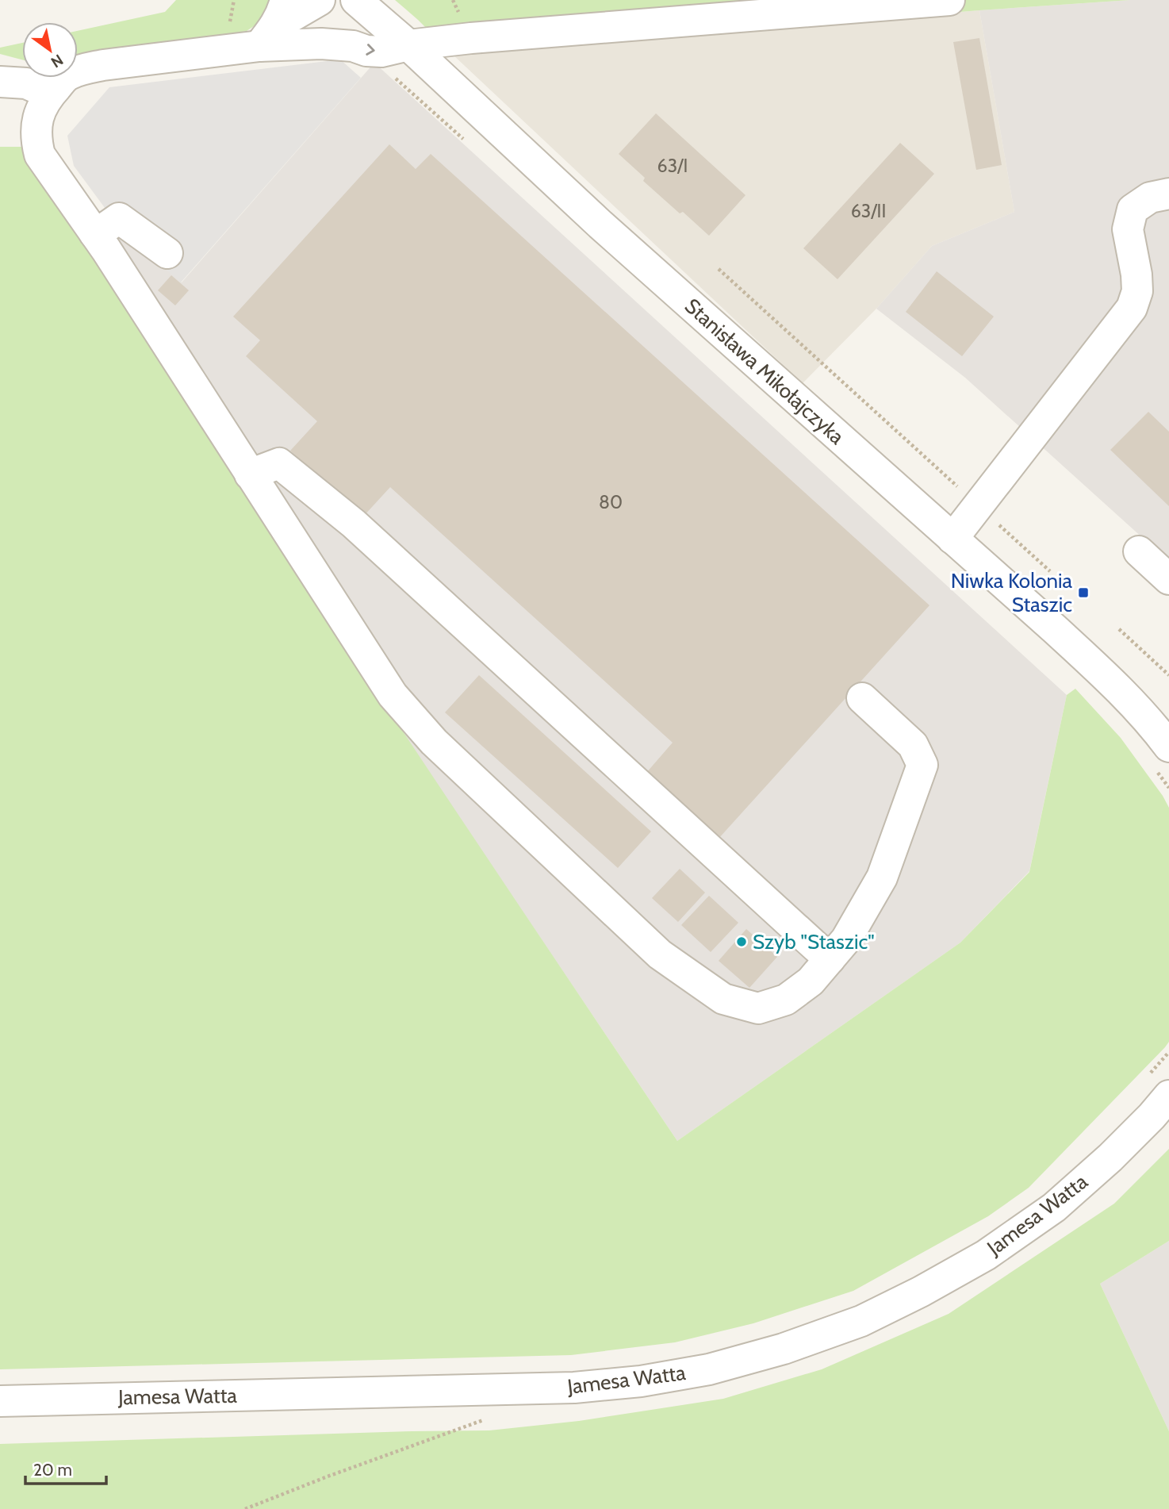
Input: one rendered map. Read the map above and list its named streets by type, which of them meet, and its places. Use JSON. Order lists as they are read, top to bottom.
{
  "streets": {
    "street": ["Stanisława Mikołajczyka", "Jamesa Watta"]
  },
  "places": {
    "transit": ["Niwka Kolonia Staszic"],
    "other": ["Szyb \"Staszic\""]
  },
  "house_numbers": ["63/I", "63/II", "80"],
  "scale_bar": "20 m",
  "north": "bottom right"
}
